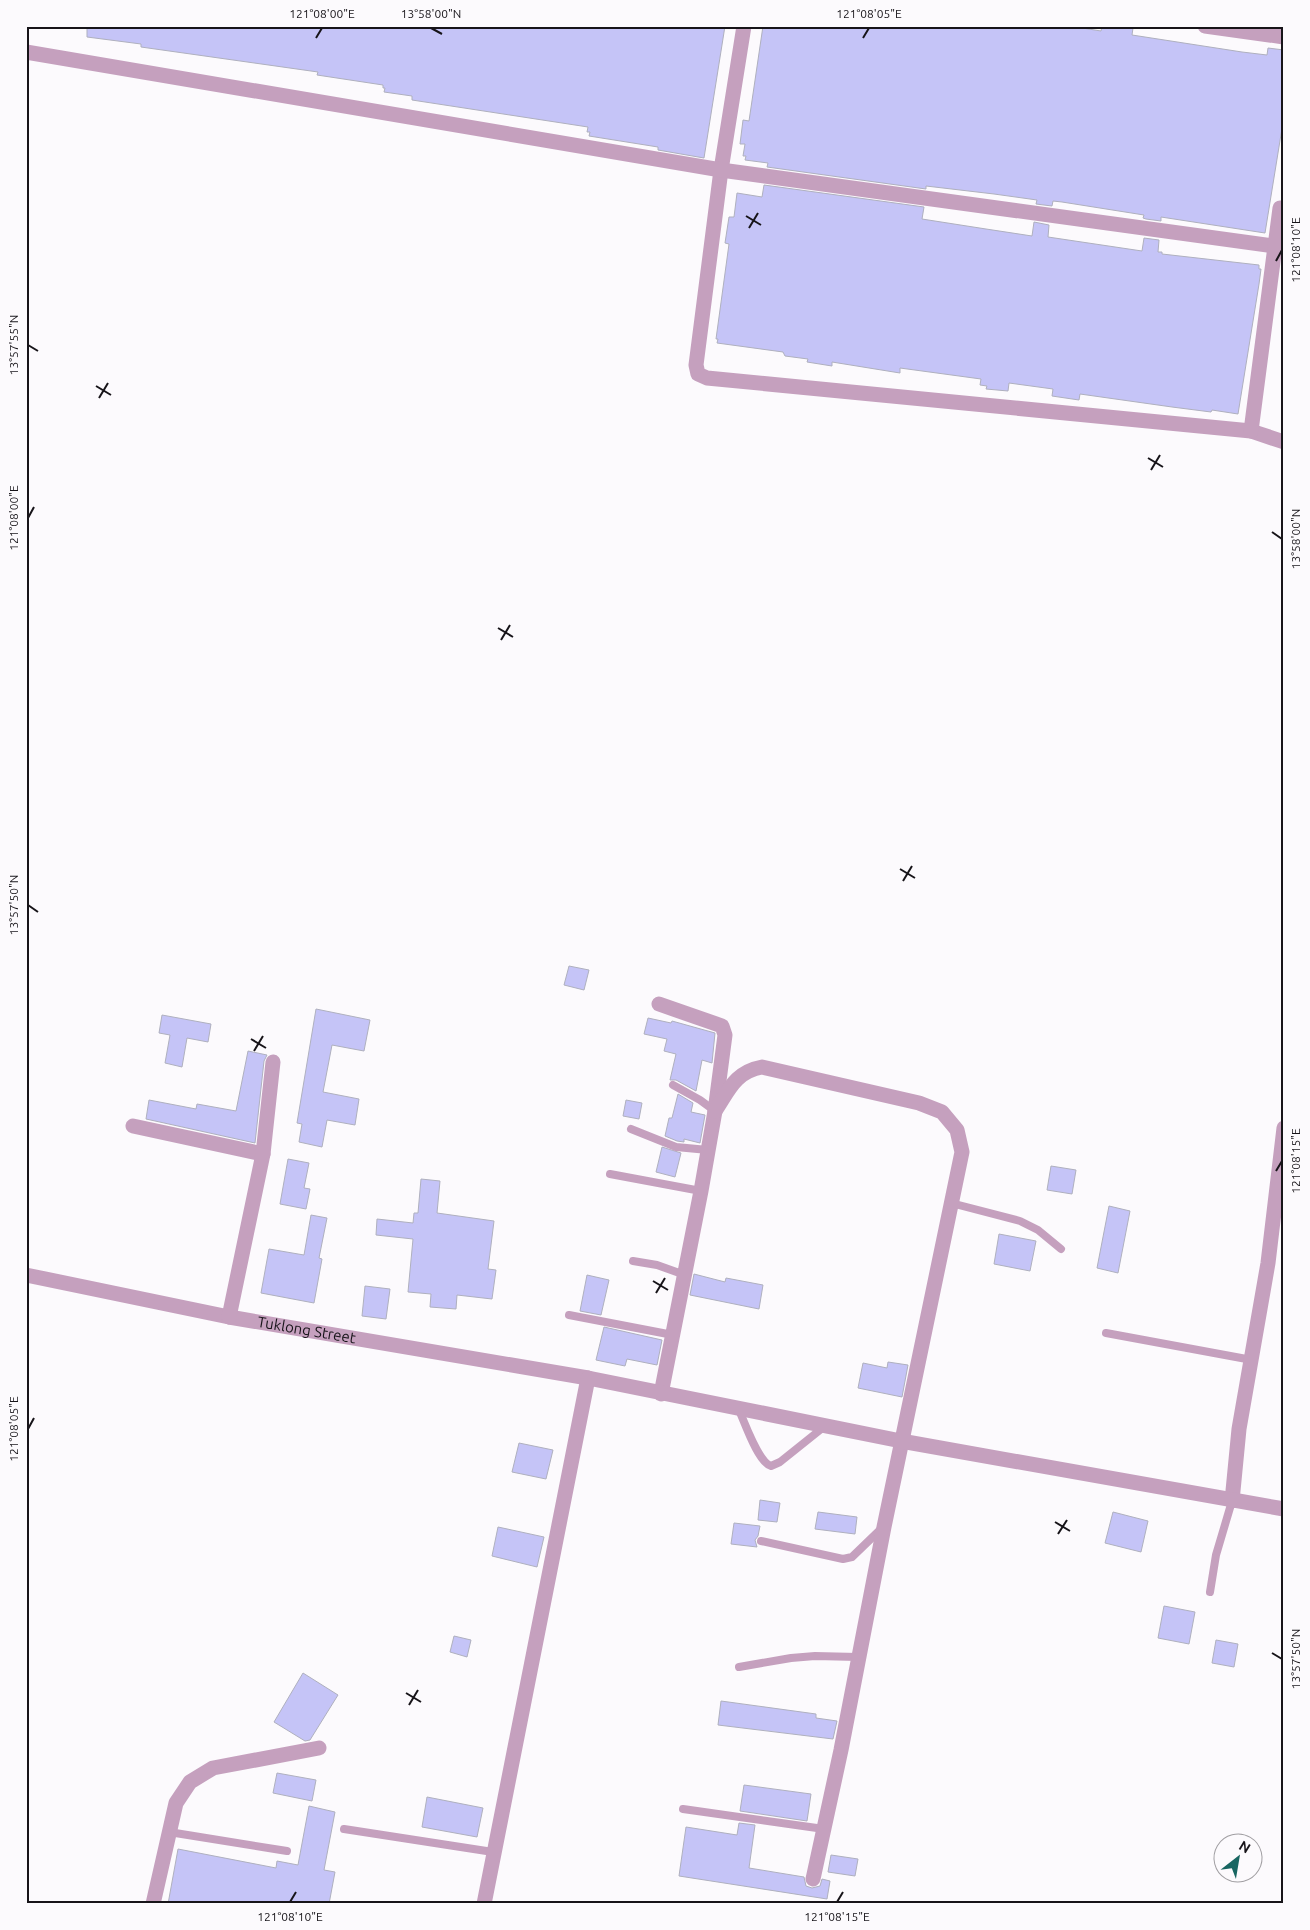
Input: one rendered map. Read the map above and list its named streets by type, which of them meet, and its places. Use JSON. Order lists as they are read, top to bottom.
{
  "streets": {
    "street": ["Tuklong Street"]
  },
  "north": "top right",
  "coordinates": [
    "121°08'00\"E",
    "13°58'00\"N",
    "121°08'05\"E",
    "121°08'10\"E",
    "13°57'55\"N",
    "13°57'50\"N",
    "121°08'15\"E"
  ]
}
